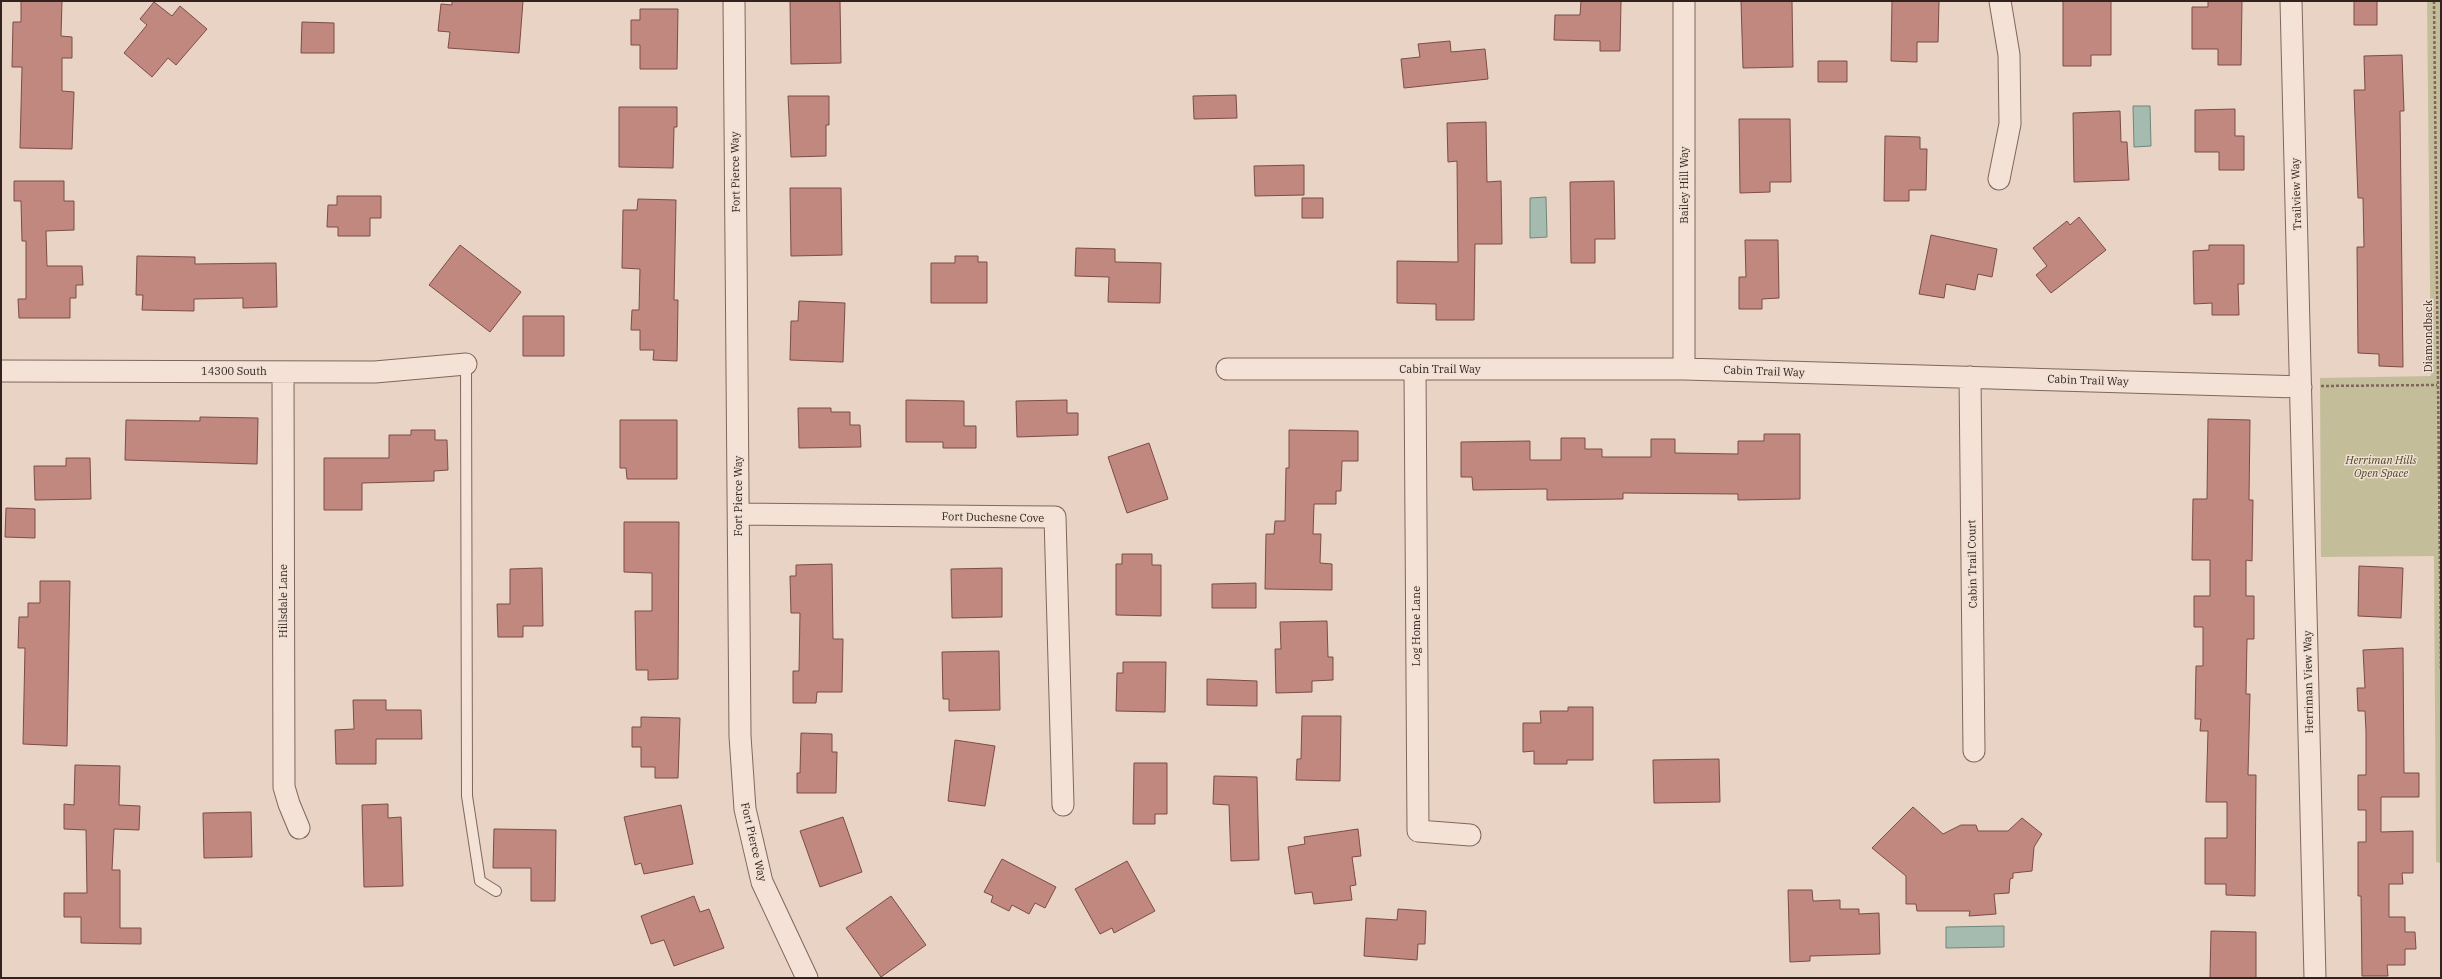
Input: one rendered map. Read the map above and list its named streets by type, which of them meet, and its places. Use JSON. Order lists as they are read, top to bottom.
{
  "streets": {
    "street": [
      "Fort Pierce Way",
      "Bailey Hill Way",
      "Trailview Way",
      "Cabin Trail Way",
      "14300 South",
      "Fort Duchesne Cove",
      "Cabin Trail Court",
      "Hillsdale Lane",
      "Log Home Lane",
      "Herriman View Way"
    ],
    "path": ["Diamondback"]
  },
  "crossings": [
    ["Fort Pierce Way", "Fort Duchesne Cove"],
    ["Bailey Hill Way", "Cabin Trail Way"],
    ["Trailview Way", "Cabin Trail Way"],
    ["Trailview Way", "Herriman View Way"],
    ["Cabin Trail Way", "Cabin Trail Court"],
    ["Cabin Trail Way", "Log Home Lane"],
    ["Cabin Trail Way", "Herriman View Way"],
    ["14300 South", "Hillsdale Lane"]
  ],
  "parks": ["Herriman Hills Open Space"]
}
